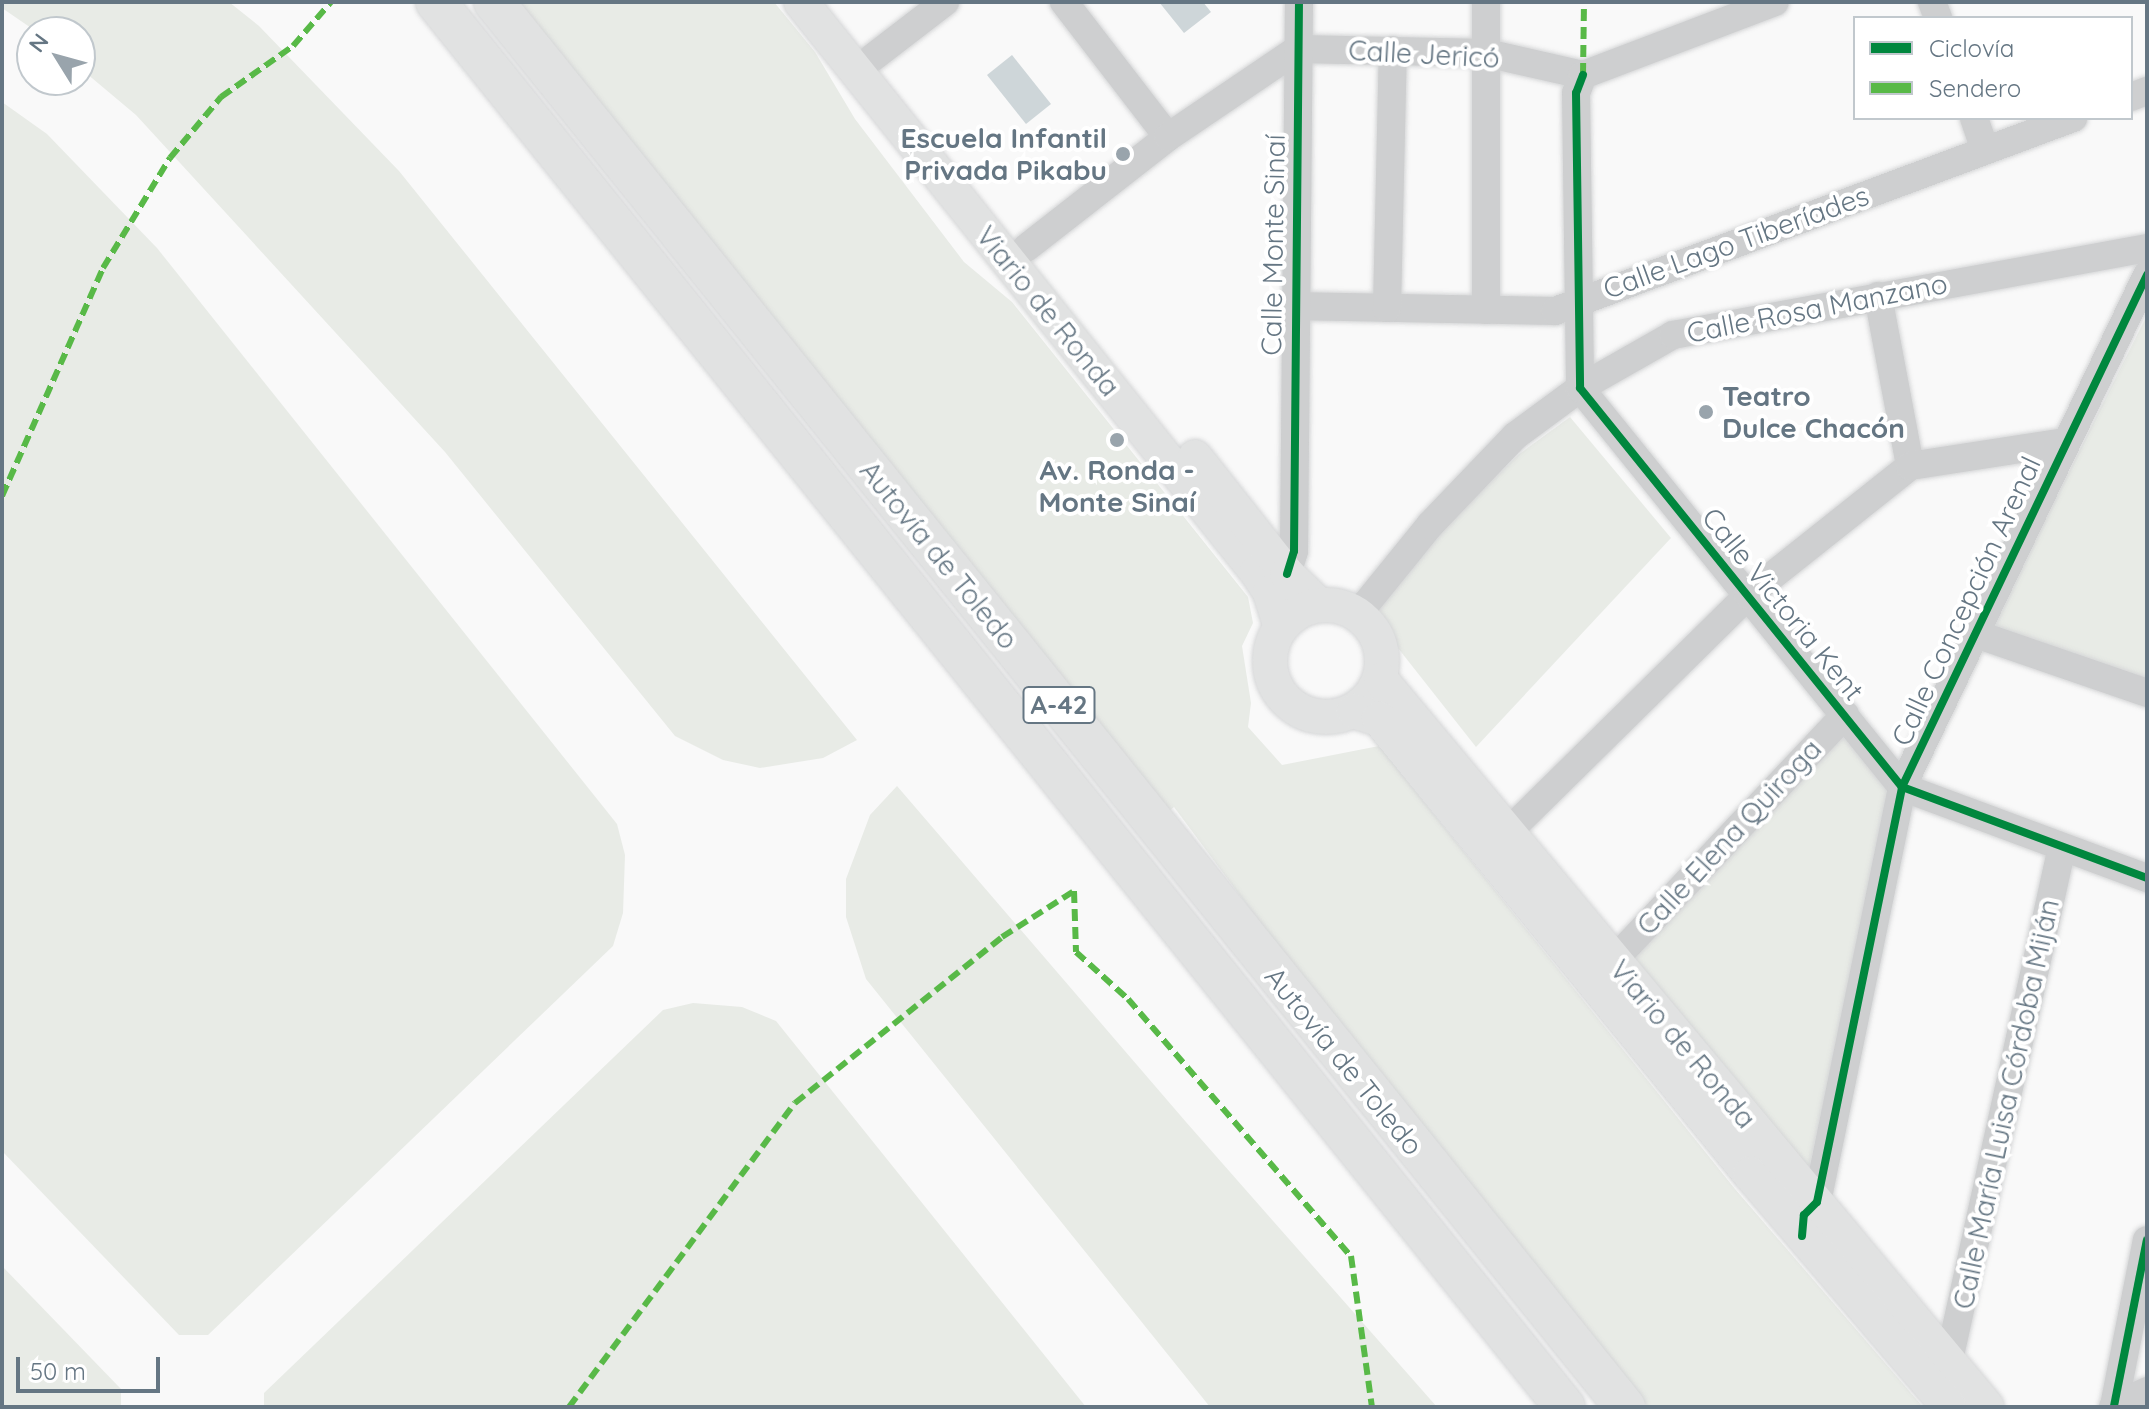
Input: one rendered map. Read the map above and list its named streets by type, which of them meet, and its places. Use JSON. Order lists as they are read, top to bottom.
{
  "streets": {
    "highway": ["Autovía de Toledo", "A-42"],
    "main road": ["Viario de Ronda"],
    "street": [
      "Calle Jericó",
      "Calle Lago Tiberíades",
      "Calle Monte Sinaí",
      "Calle Rosa Manzano",
      "Calle Concepción Arenal",
      "Calle Victoria Kent",
      "Calle Elena Quiroga",
      "Calle María Luisa Córdoba Miján"
    ]
  },
  "crossings": [
    ["Calle Jericó", "Calle Monte Sinaí"],
    ["Calle Lago Tiberíades", "Calle Monte Sinaí"],
    ["Calle Monte Sinaí", "Viario de Ronda"],
    ["Calle Rosa Manzano", "Viario de Ronda"],
    ["Calle Rosa Manzano", "Calle Victoria Kent"],
    ["Viario de Ronda", "Calle Concepción Arenal"],
    ["Viario de Ronda", "Calle Elena Quiroga"],
    ["Viario de Ronda", "Calle María Luisa Córdoba Miján"],
    ["Calle Concepción Arenal", "Calle Victoria Kent"],
    ["Calle Victoria Kent", "Calle Elena Quiroga"]
  ],
  "places": ["Escuela Infantil Privada Pikabu", "Teatro Dulce Chacón", "Av. Ronda - Monte Sinaí"],
  "legend": ["Ciclovía", "Sendero"],
  "scale_bar": "50 m",
  "north": "top left"
}
